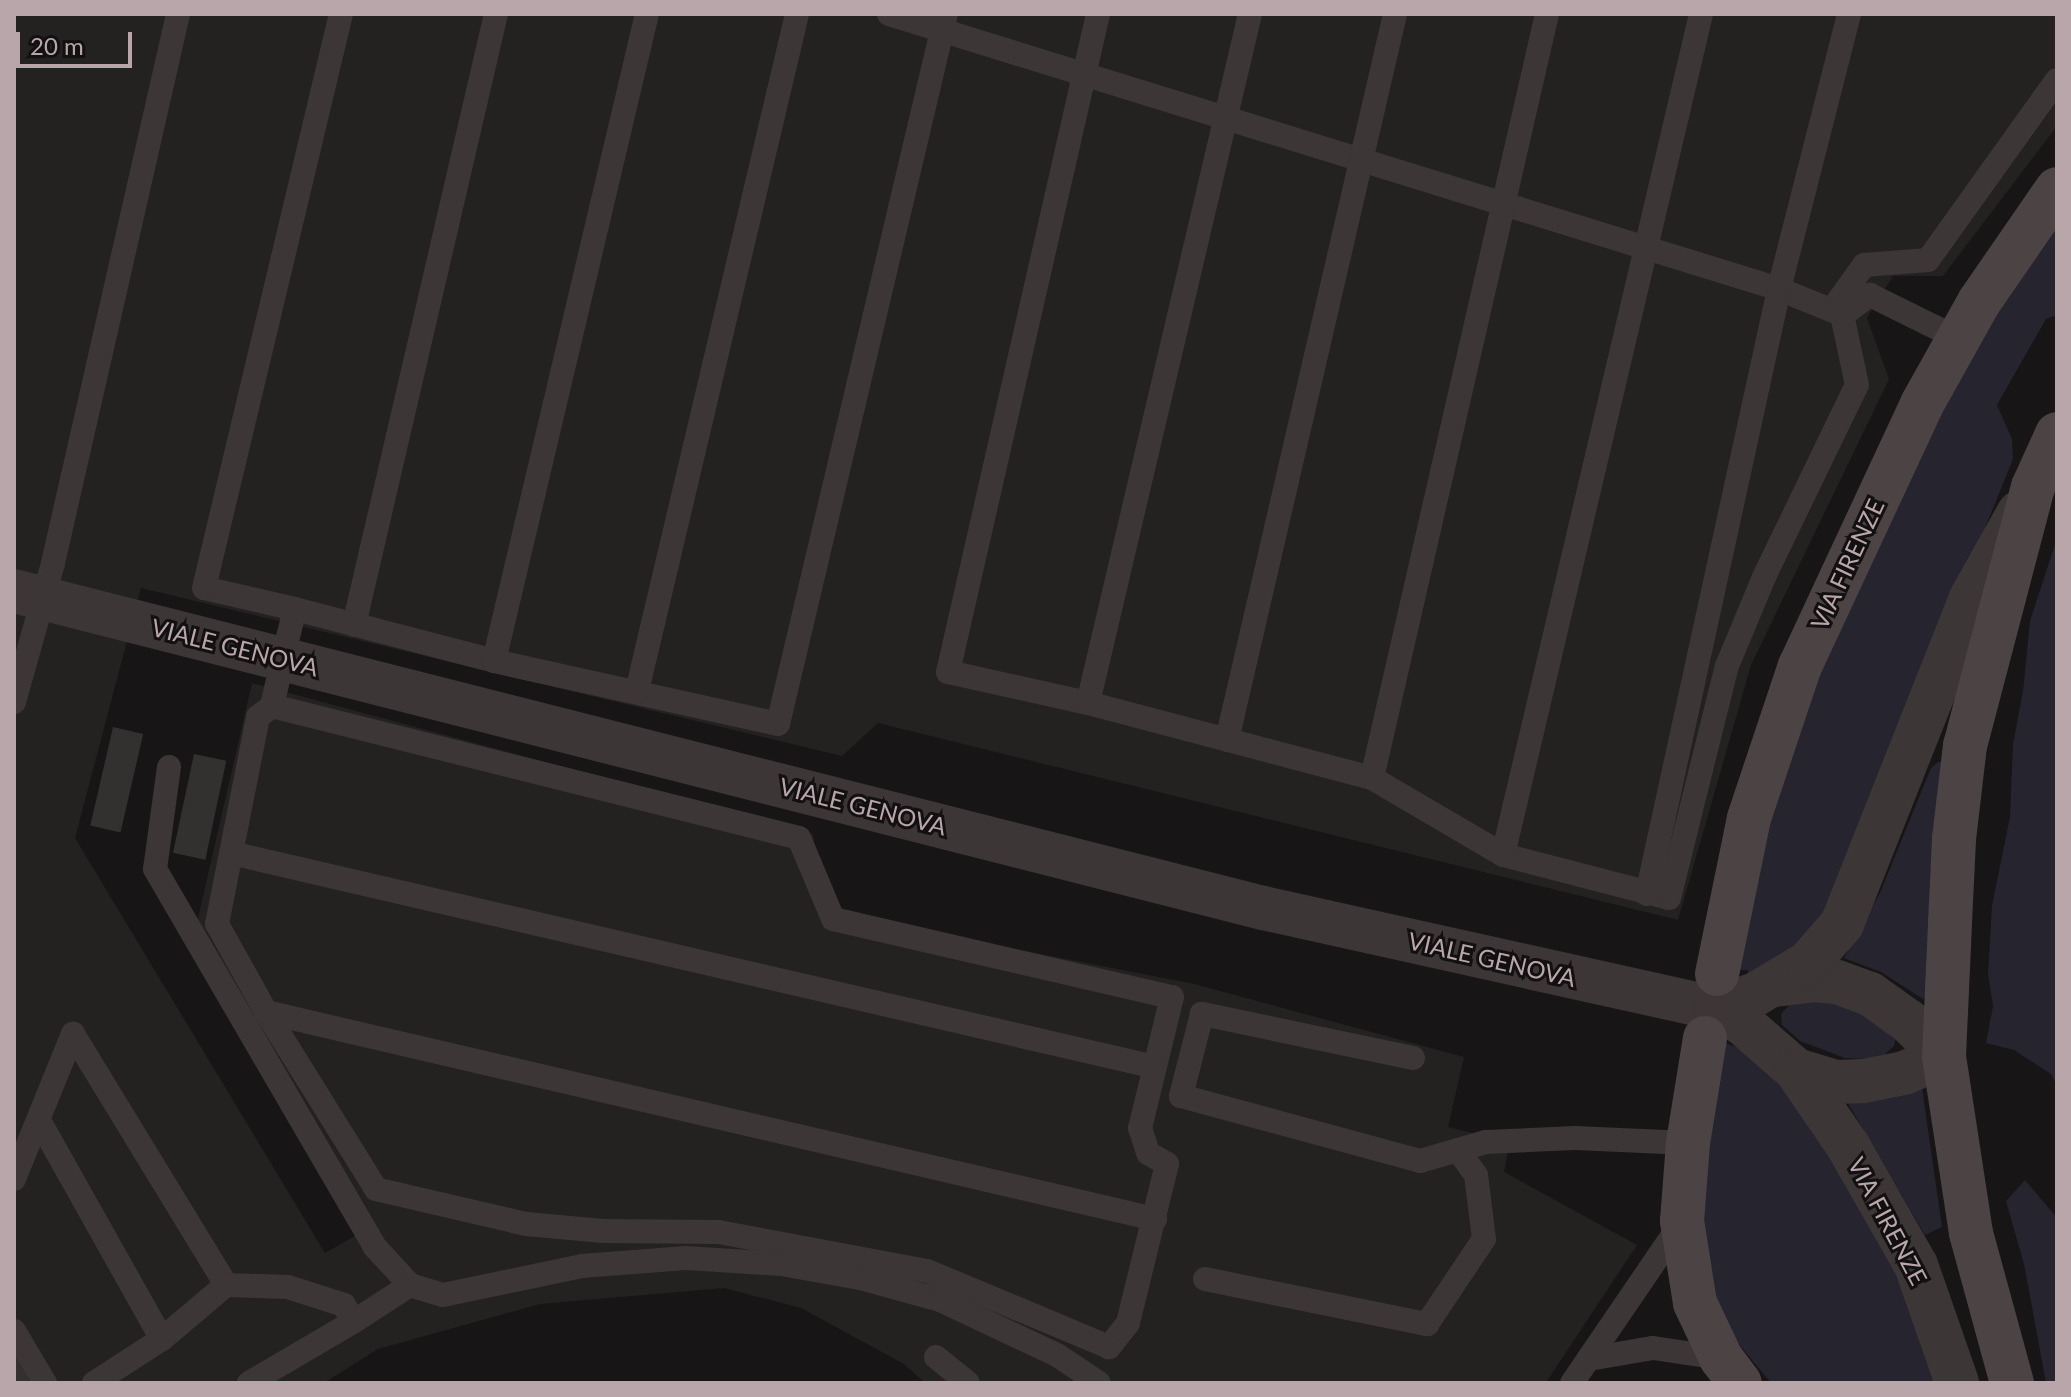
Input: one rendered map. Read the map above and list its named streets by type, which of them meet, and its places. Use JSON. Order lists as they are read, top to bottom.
{
  "streets": {
    "main road": ["VIA FIRENZE"],
    "street": ["VIALE GENOVA"]
  },
  "crossings": [
    ["VIA FIRENZE", "VIALE GENOVA"]
  ],
  "scale_bar": "20 m"
}
